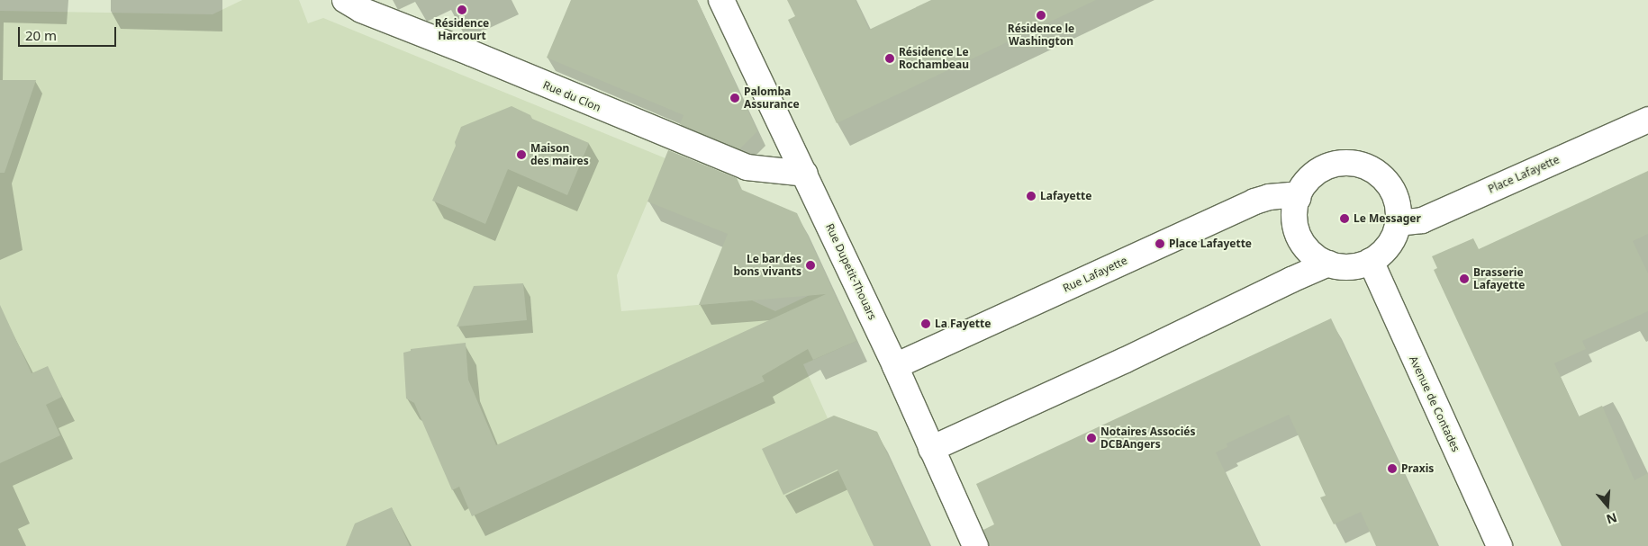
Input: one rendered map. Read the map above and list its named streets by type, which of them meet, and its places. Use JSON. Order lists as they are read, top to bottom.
{
  "streets": {
    "street": [
      "Rue du Clon",
      "Place Lafayette",
      "Rue Dupetit-Thouars",
      "Rue Lafayette",
      "Avenue de Contades"
    ]
  },
  "crossings": [
    ["Rue du Clon", "Rue Dupetit-Thouars"],
    ["Place Lafayette", "Rue Lafayette"],
    ["Place Lafayette", "Avenue de Contades"],
    ["Rue Dupetit-Thouars", "Rue Lafayette"],
    ["Rue Lafayette", "Avenue de Contades"]
  ],
  "places": [
    "Résidence Harcourt",
    "Résidence le Washington",
    "Résidence Le Rochambeau",
    "Palomba Assurance",
    "Maison des maires",
    "Lafayette",
    "Le Messager",
    "Place Lafayette",
    "Le bar des bons vivants",
    "Brasserie Lafayette",
    "La Fayette",
    "Notaires Associés DCBAngers",
    "Praxis"
  ],
  "scale_bar": "20 m",
  "north": "bottom"
}
